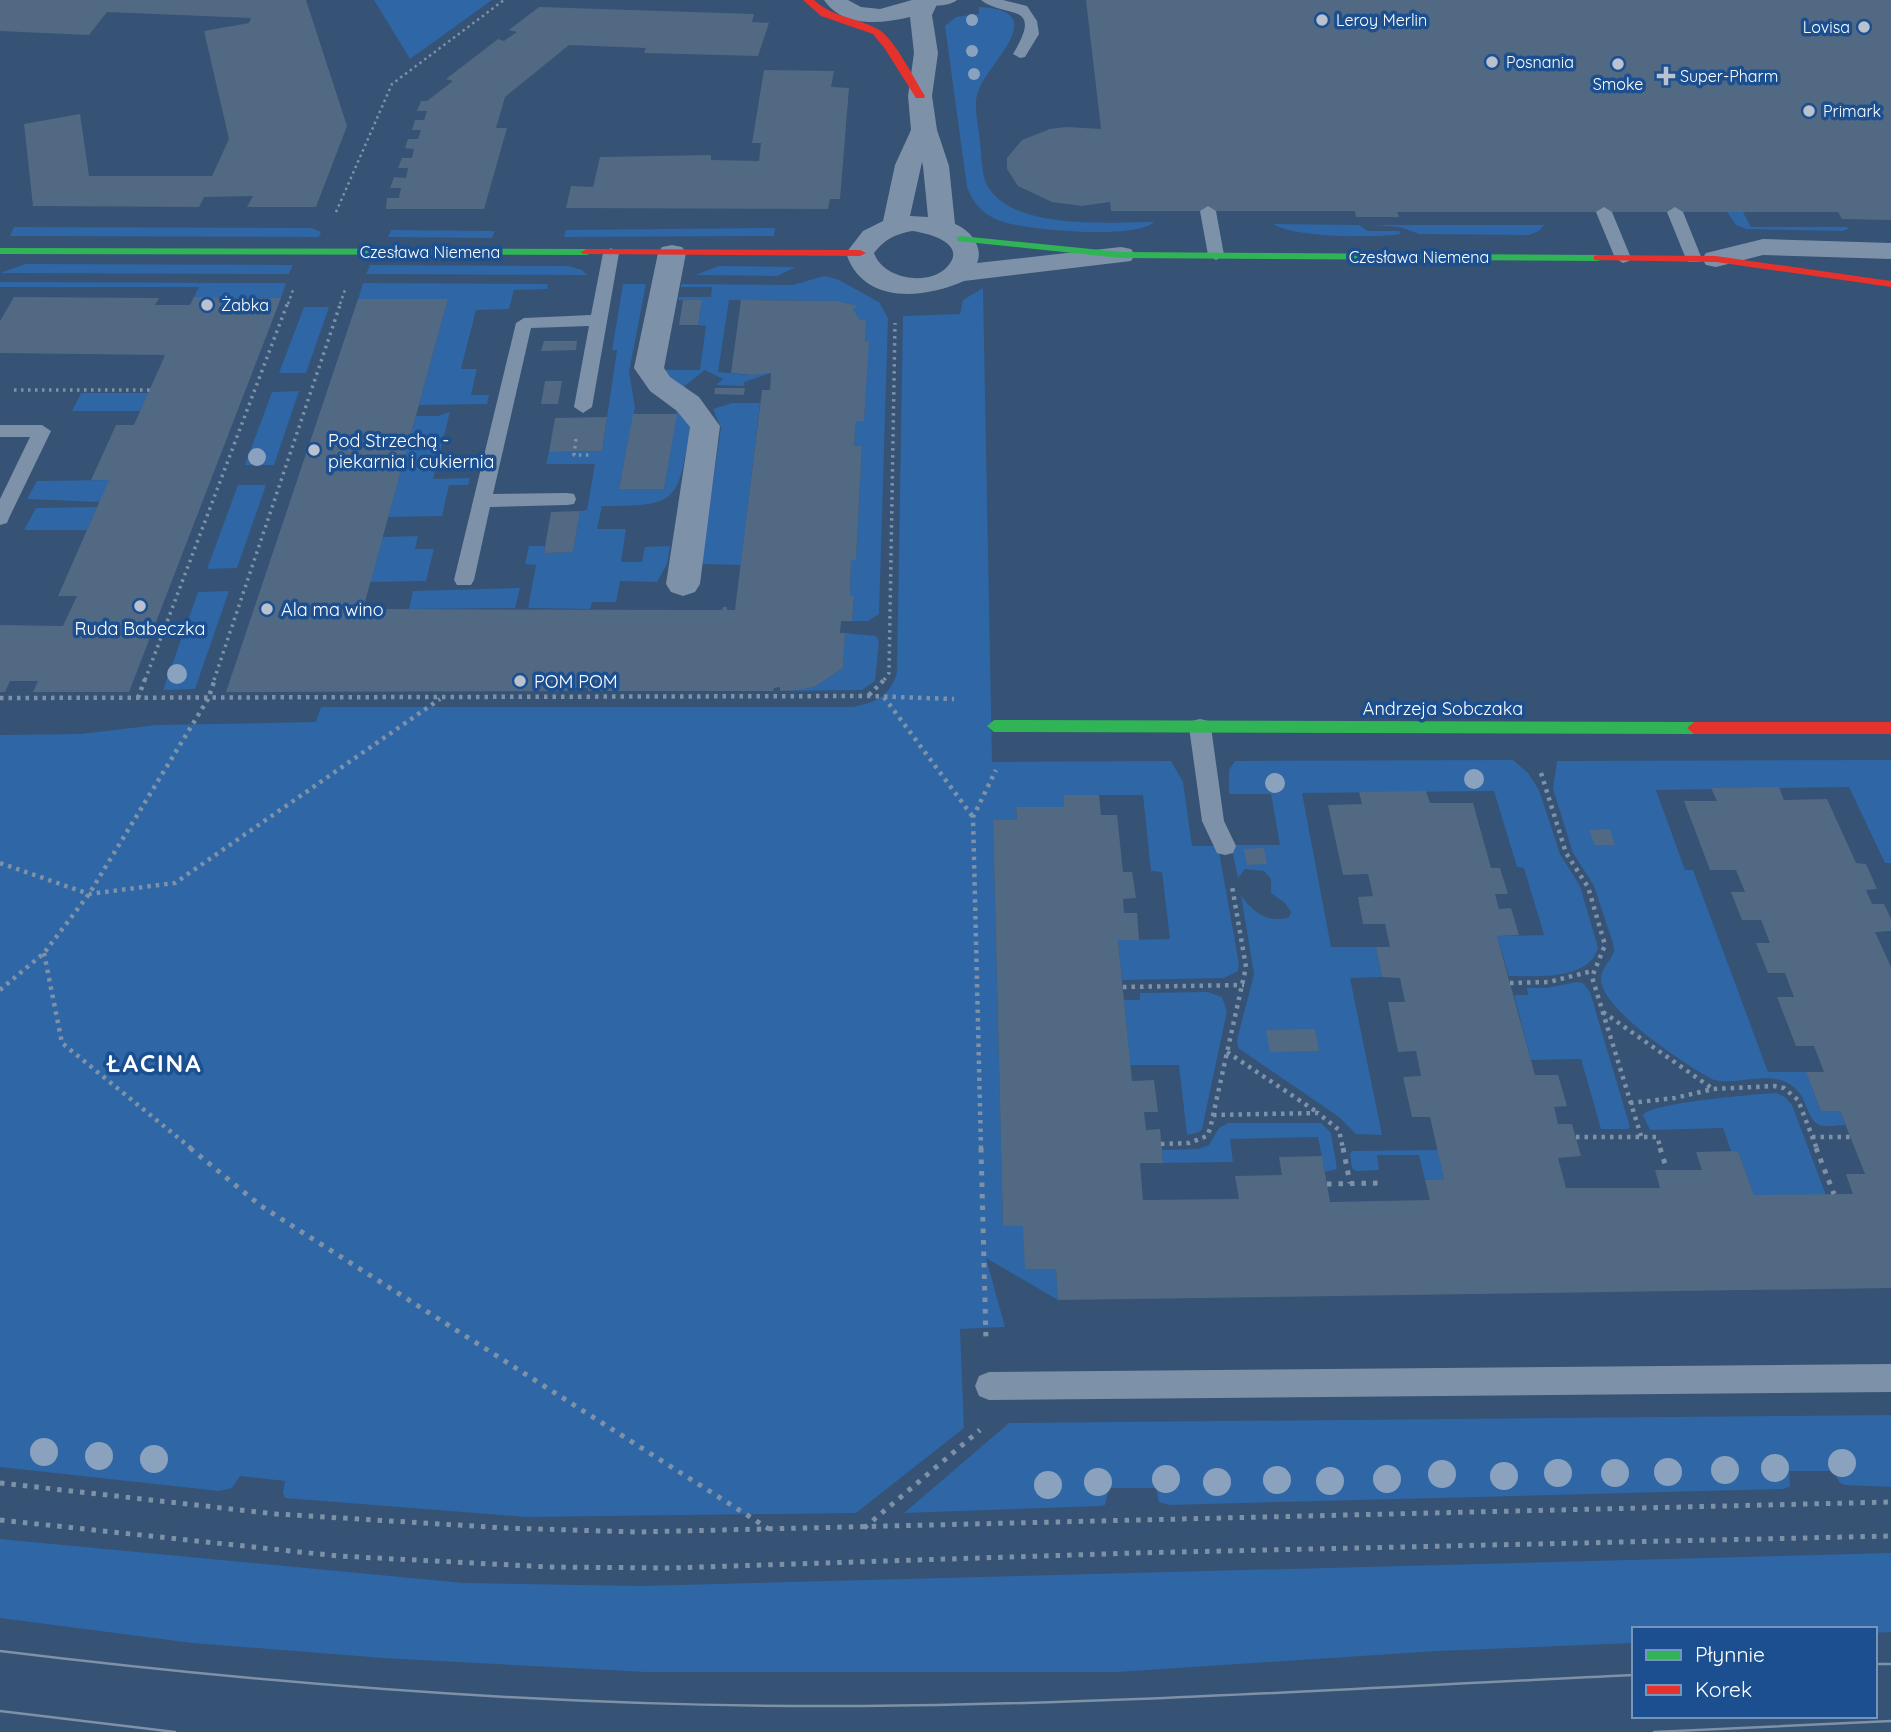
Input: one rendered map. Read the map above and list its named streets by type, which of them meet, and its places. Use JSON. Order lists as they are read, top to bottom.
{
  "streets": {
    "street": ["Czesława Niemena", "Andrzeja Sobczaka"]
  },
  "districts": ["ŁACINA"],
  "places": {
    "other": [
      "Leroy Merlin",
      "Lovisa",
      "Posnania",
      "Smoke",
      "Primark",
      "Żabka",
      "Pod Strzechą - piekarnia i cukiernia",
      "Ruda Babeczka",
      "Ala ma wino",
      "POM POM"
    ],
    "health": ["Super-Pharm"]
  },
  "legend": ["Płynnie", "Korek"]
}
